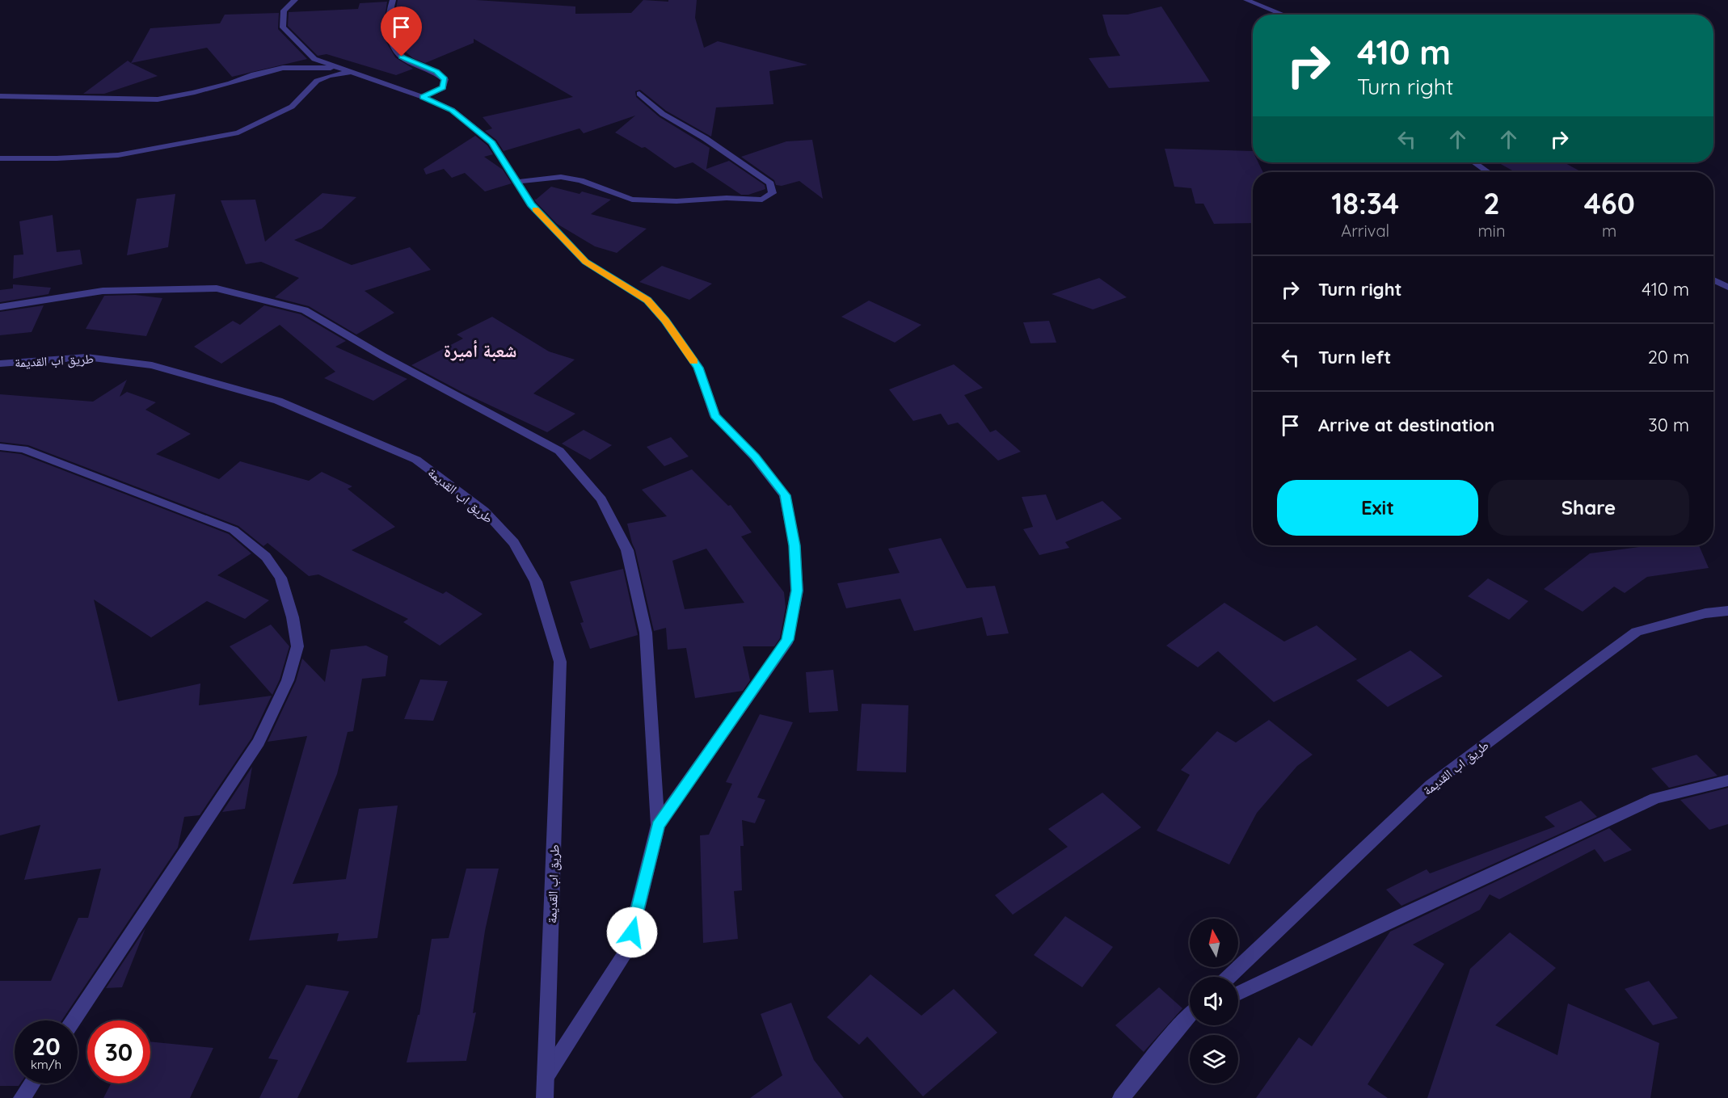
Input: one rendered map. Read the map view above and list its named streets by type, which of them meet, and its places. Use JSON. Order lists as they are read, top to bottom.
{
  "streets": {
    "street": ["طريق اب القديمة"]
  },
  "districts": ["شعبة أميرة"],
  "north": "top",
  "page": {
    "turn": ["410 m", "Turn right"],
    "eta": [
      "18:34",
      "Arrival",
      "2",
      "min",
      "460",
      "m"
    ],
    "list": [
      {
        "name": "Turn right",
        "value": "410 m"
      },
      {
        "name": "Turn left",
        "value": "20 m"
      },
      {
        "name": "Arrive at destination",
        "value": "30 m"
      }
    ],
    "buttons": ["Exit", "Share"],
    "speed": "20 km/h",
    "limit": "30"
  }
}
